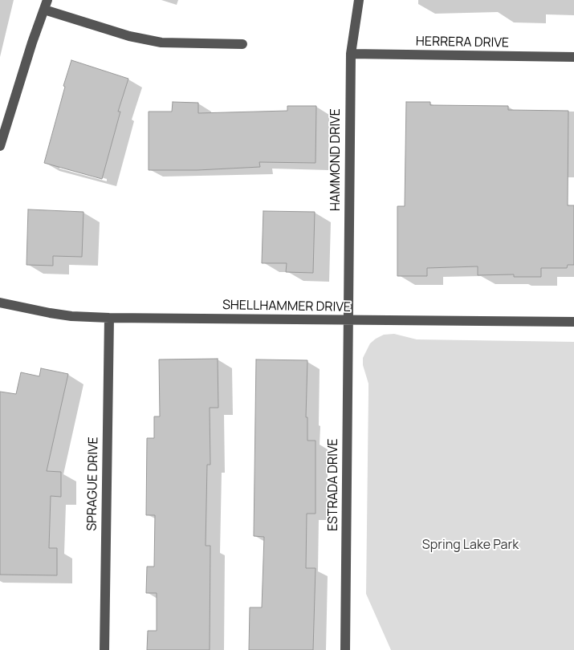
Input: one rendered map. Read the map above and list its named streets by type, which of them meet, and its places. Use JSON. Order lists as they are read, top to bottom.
{
  "streets": {
    "street": [
      "HERRERA DRIVE",
      "HAMMOND DRIVE",
      "SHELLHAMMER DRIVE",
      "SPRAGUE DRIVE",
      "ESTRADA DRIVE"
    ]
  },
  "crossings": [
    ["HERRERA DRIVE", "HAMMOND DRIVE"],
    ["HAMMOND DRIVE", "SHELLHAMMER DRIVE"],
    ["HAMMOND DRIVE", "ESTRADA DRIVE"],
    ["SHELLHAMMER DRIVE", "SPRAGUE DRIVE"],
    ["SHELLHAMMER DRIVE", "ESTRADA DRIVE"]
  ],
  "parks": ["Spring Lake Park"]
}
